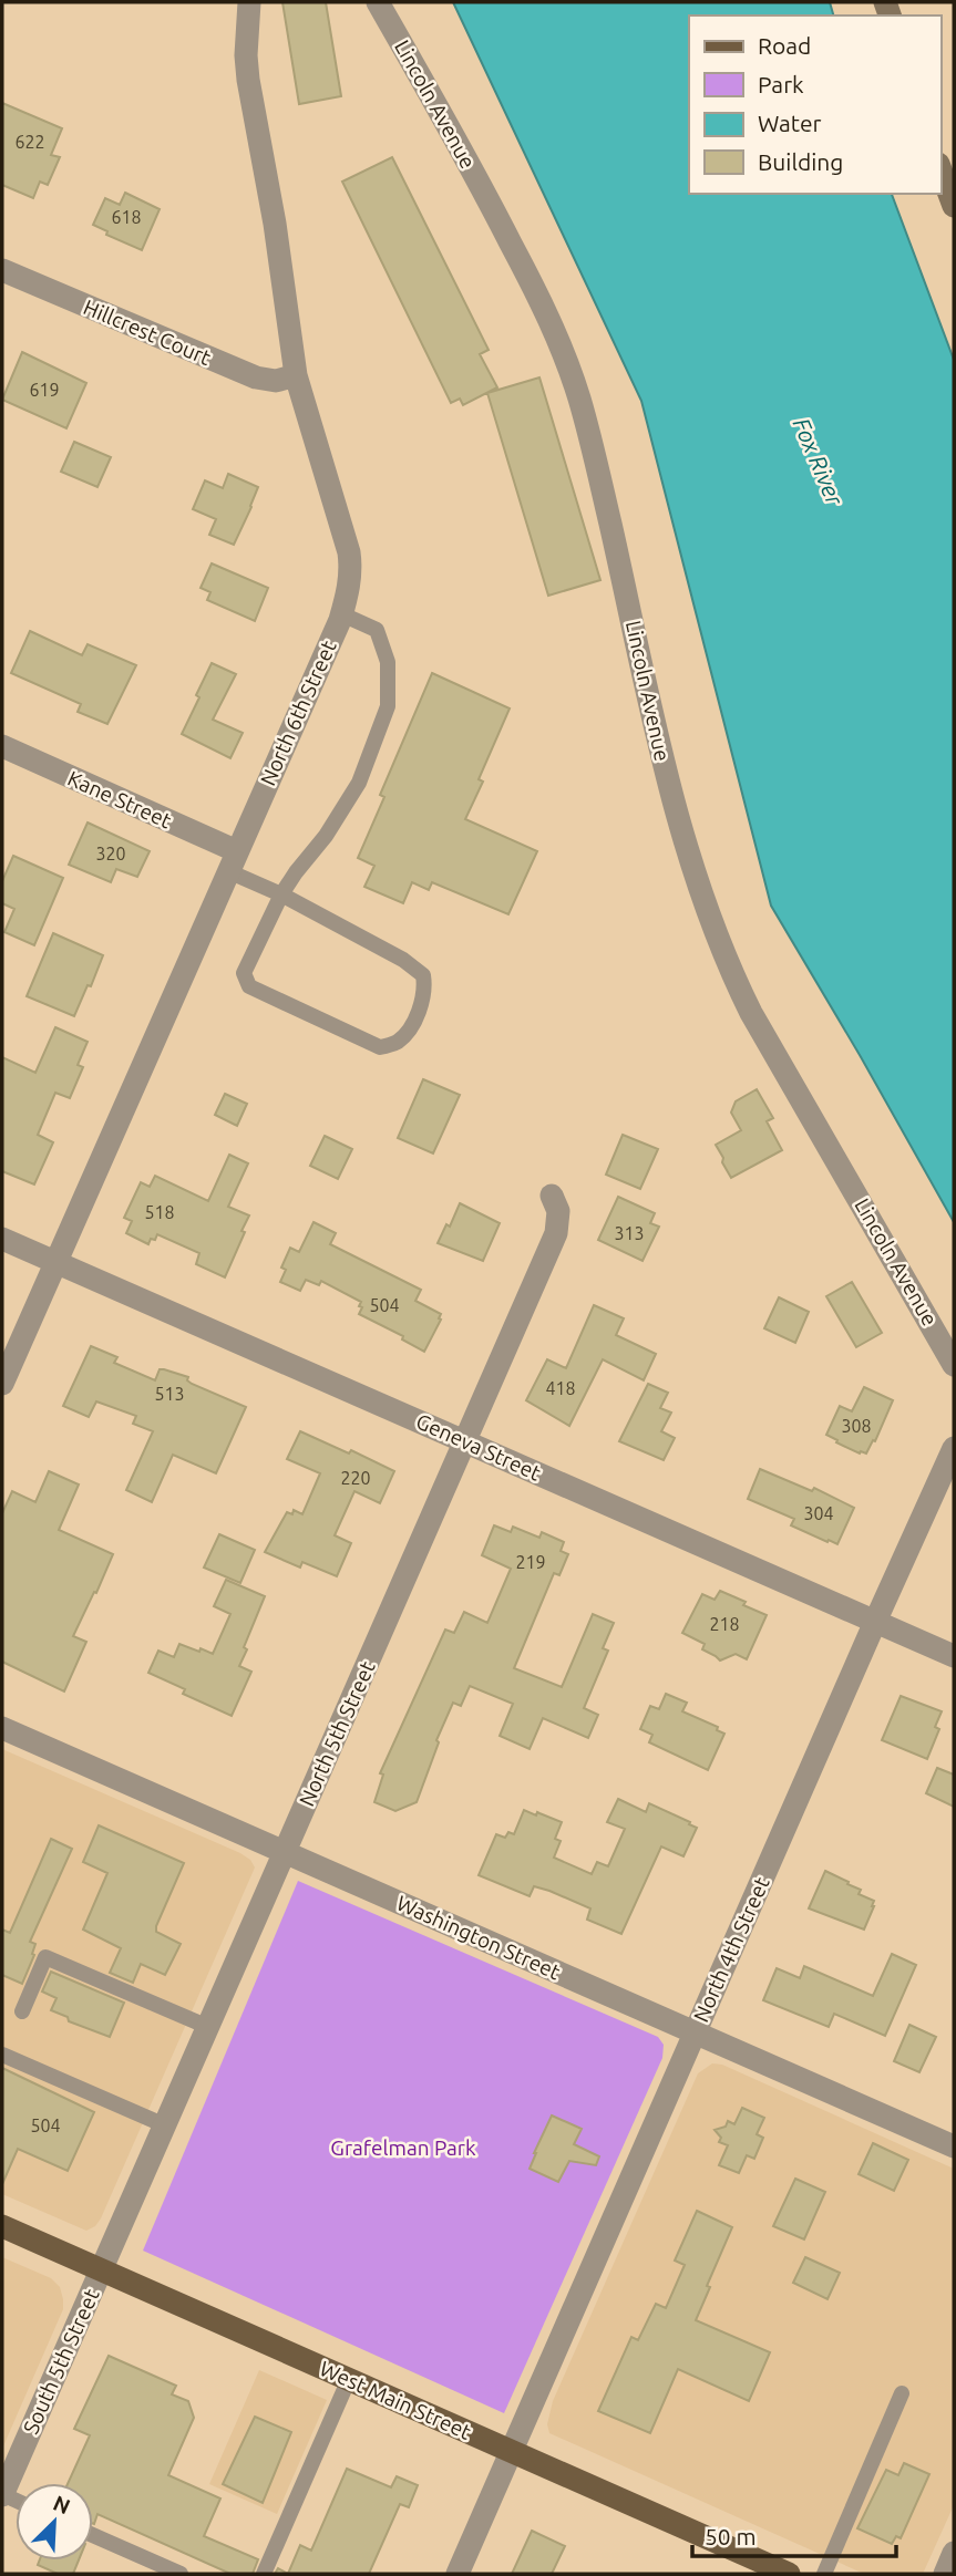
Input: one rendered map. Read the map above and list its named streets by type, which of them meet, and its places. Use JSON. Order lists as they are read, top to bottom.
{
  "streets": {
    "main road": ["West Main Street"],
    "street": [
      "Lincoln Avenue",
      "Hillcrest Court",
      "North 6th Street",
      "Kane Street",
      "Geneva Street",
      "North 5th Street",
      "Washington Street",
      "North 4th Street",
      "South 5th Street"
    ]
  },
  "crossings": [
    ["Hillcrest Court", "North 6th Street"],
    ["North 6th Street", "Kane Street"],
    ["North 6th Street", "Geneva Street"],
    ["Geneva Street", "North 5th Street"],
    ["Geneva Street", "North 4th Street"],
    ["North 5th Street", "Washington Street"],
    ["North 5th Street", "South 5th Street"],
    ["North 5th Street", "West Main Street"],
    ["Washington Street", "North 4th Street"],
    ["North 4th Street", "West Main Street"],
    ["South 5th Street", "West Main Street"]
  ],
  "water": ["Fox River"],
  "parks": ["Grafelman Park"],
  "house_numbers": [
    "622",
    "618",
    "619",
    "320",
    "518",
    "313",
    "504",
    "418",
    "513",
    "308",
    "220",
    "304",
    "219",
    "218",
    "504"
  ],
  "legend": [
    "Road",
    "Park",
    "Water",
    "Building"
  ],
  "scale_bar": "50 m",
  "north": "top right"
}
